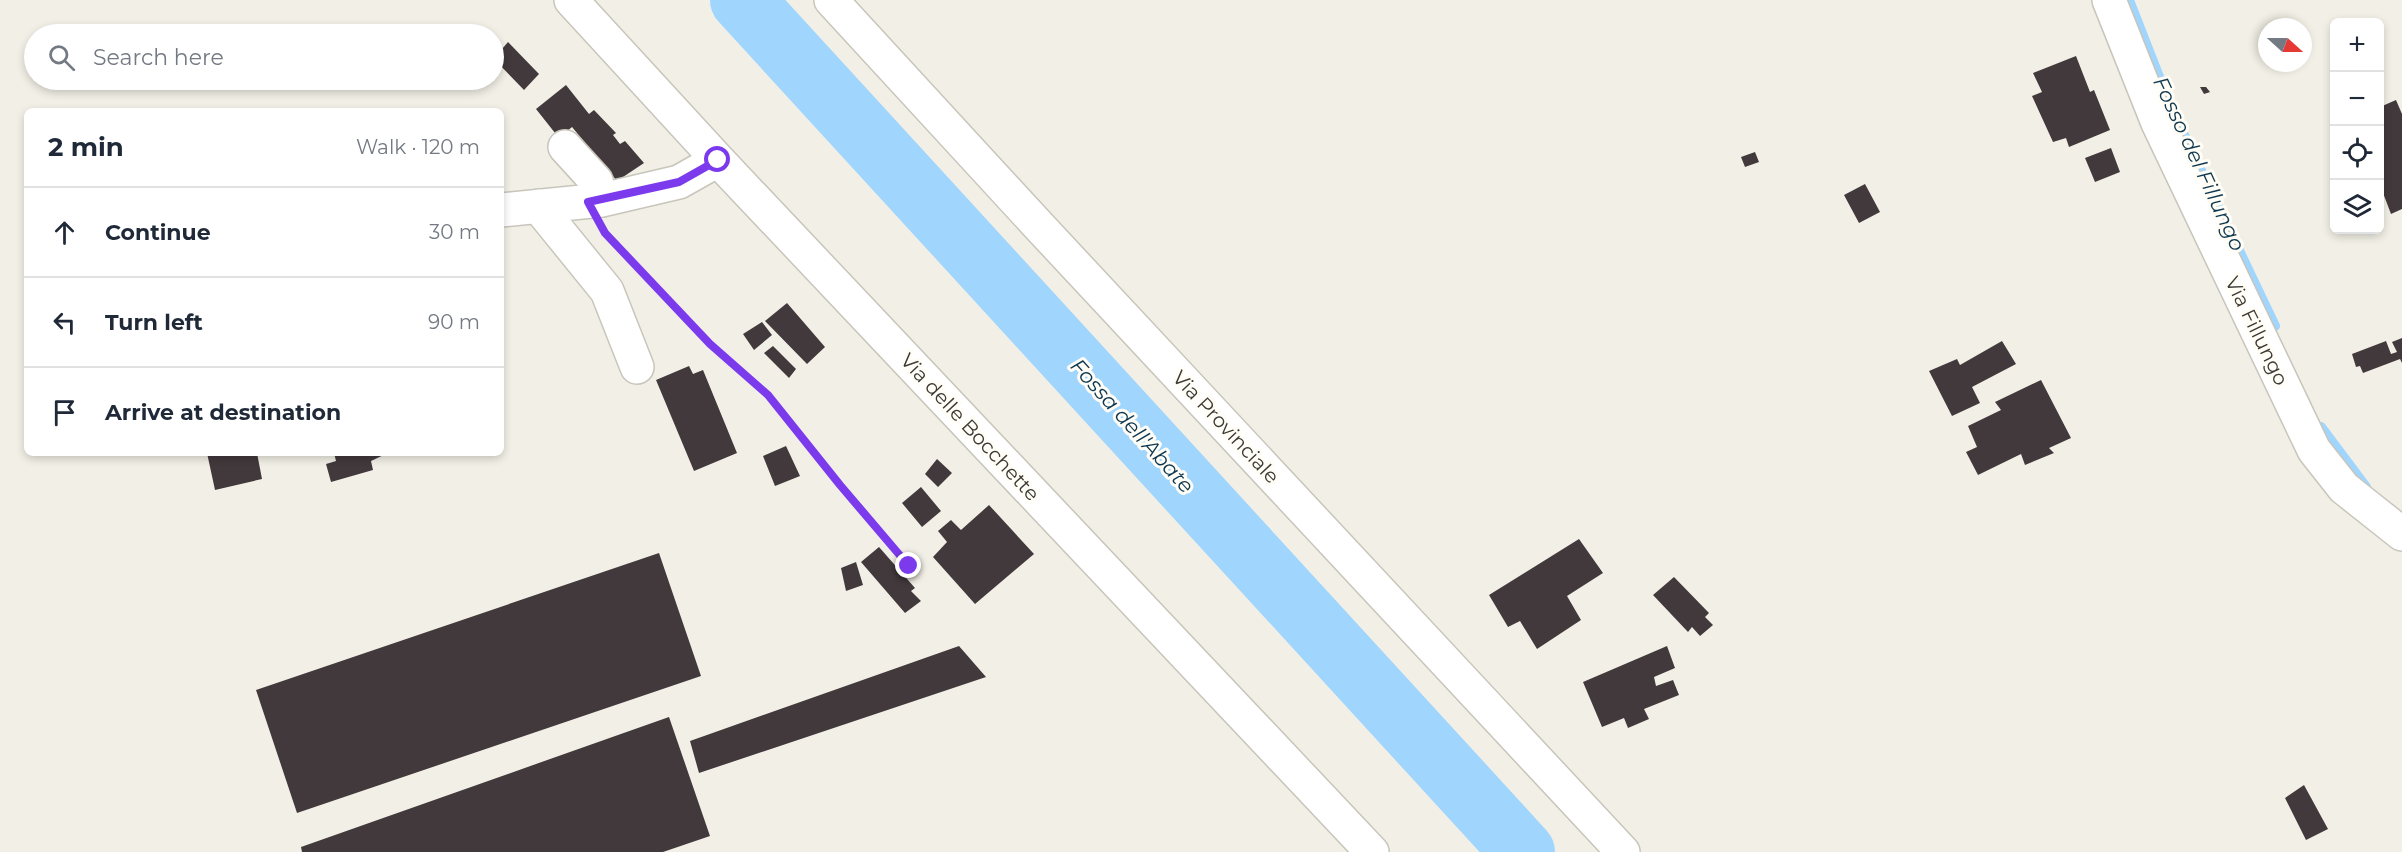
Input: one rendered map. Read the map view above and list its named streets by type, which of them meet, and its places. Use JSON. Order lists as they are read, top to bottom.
{
  "streets": {
    "street": ["Via Fillungo", "Via delle Bocchette", "Via Provinciale"]
  },
  "water": ["Fosso del Fillungo", "Fossa dell'Abate"],
  "north": "right",
  "page": {
    "map_buttons": ["+", "−"],
    "search": "Search here",
    "heading": ["2 min", "Walk · 120 m"],
    "list": [
      ["Continue", "30 m"],
      ["Turn left", "90 m"],
      "Arrive at destination"
    ]
  }
}
